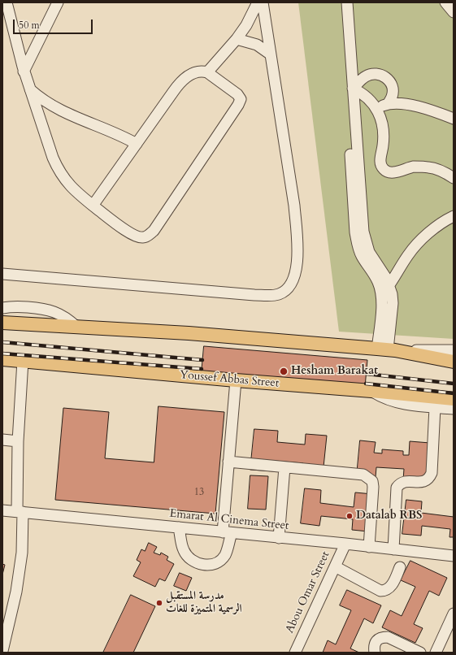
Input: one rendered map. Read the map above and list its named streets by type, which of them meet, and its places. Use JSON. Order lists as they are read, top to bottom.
{
  "streets": {
    "main road": ["Youssef Abbas Street"],
    "street": ["Emarat Al Cinema Street", "Abou Omar Street"]
  },
  "crossings": [
    ["Emarat Al Cinema Street", "Abou Omar Street"]
  ],
  "places": ["Hesham Barakat", "Datalab RBS", "مدرسة المستقبل الرسمية المتميزة للغات"],
  "house_numbers": ["13"],
  "scale_bar": "50 m"
}
